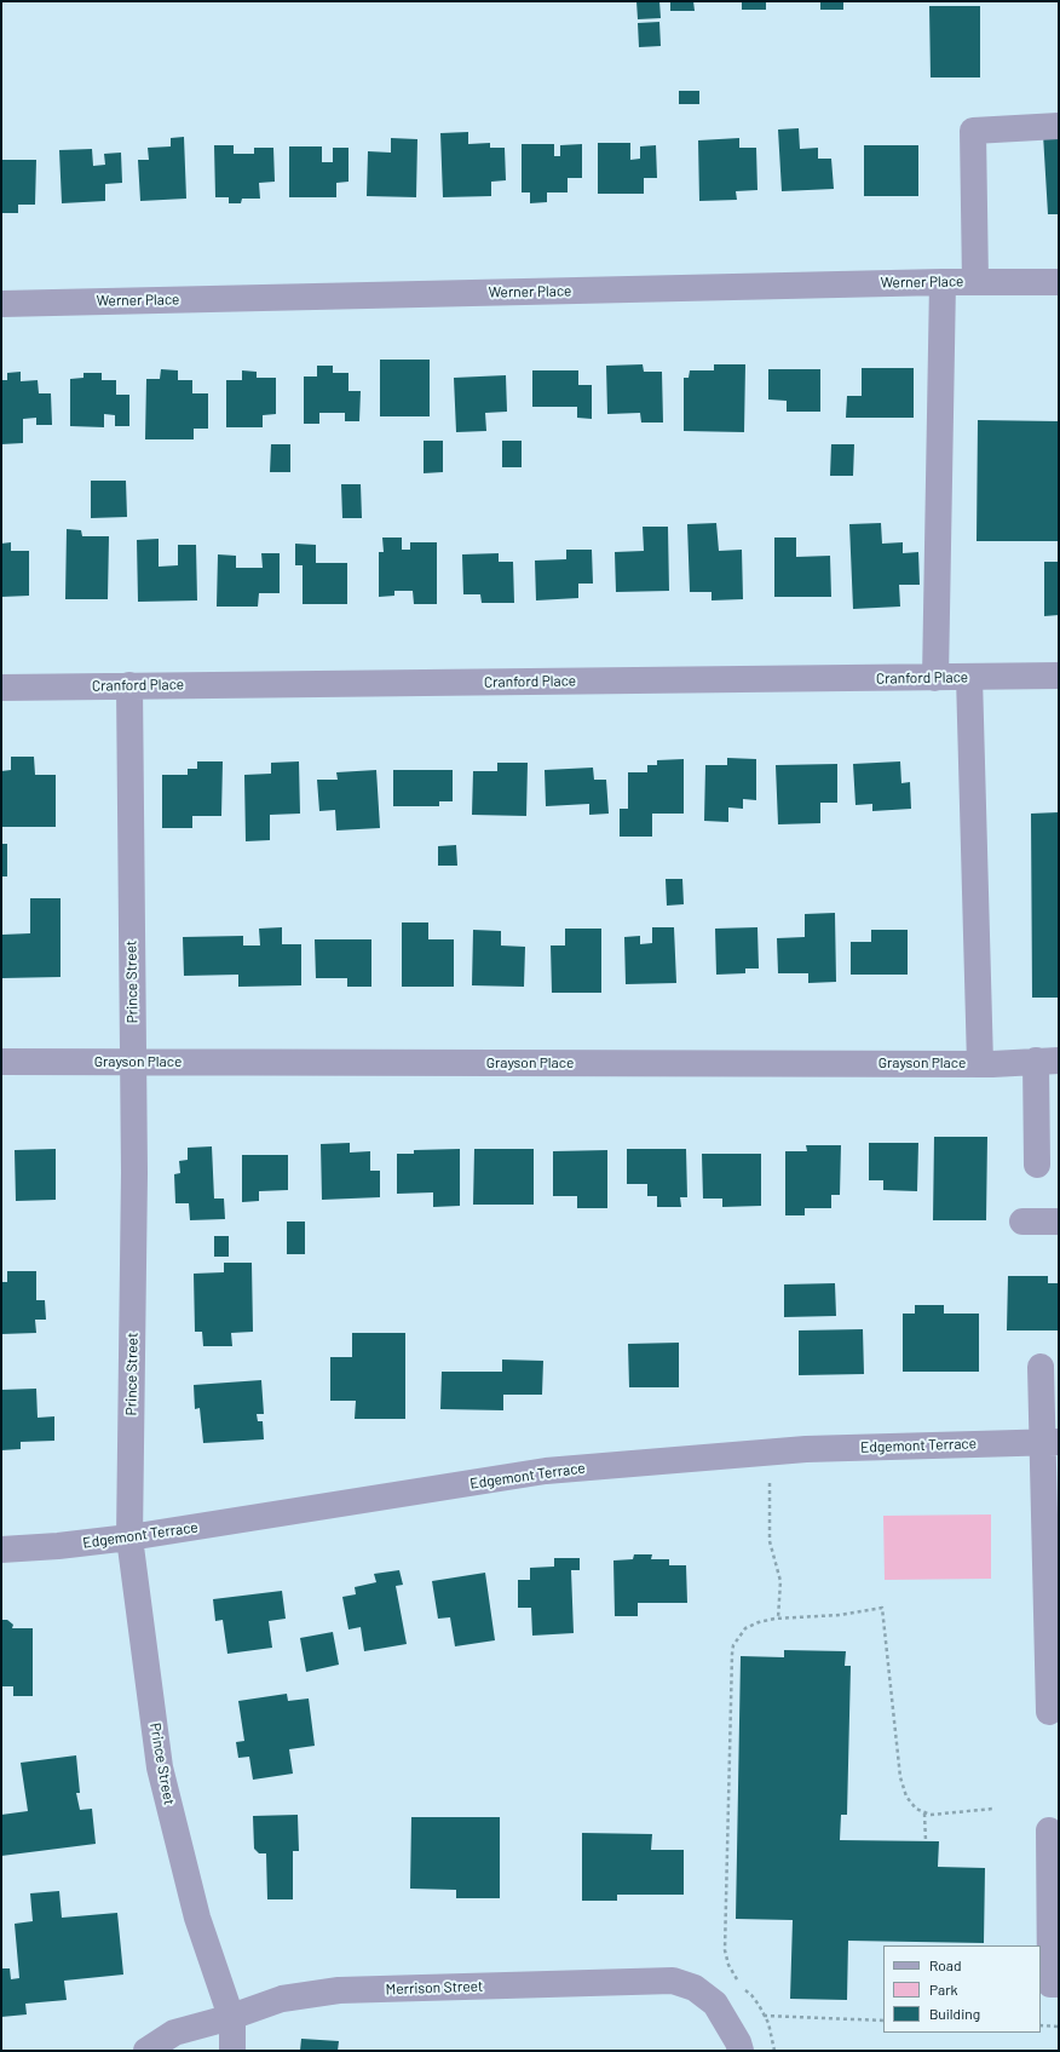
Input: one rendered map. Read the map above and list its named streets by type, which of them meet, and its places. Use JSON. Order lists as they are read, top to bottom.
{
  "streets": {
    "street": [
      "Werner Place",
      "Cranford Place",
      "Prince Street",
      "Grayson Place",
      "Edgemont Terrace",
      "Merrison Street"
    ]
  },
  "crossings": [
    ["Cranford Place", "Prince Street"],
    ["Prince Street", "Grayson Place"],
    ["Prince Street", "Edgemont Terrace"],
    ["Prince Street", "Merrison Street"]
  ],
  "legend": ["Road", "Park", "Building"]
}
